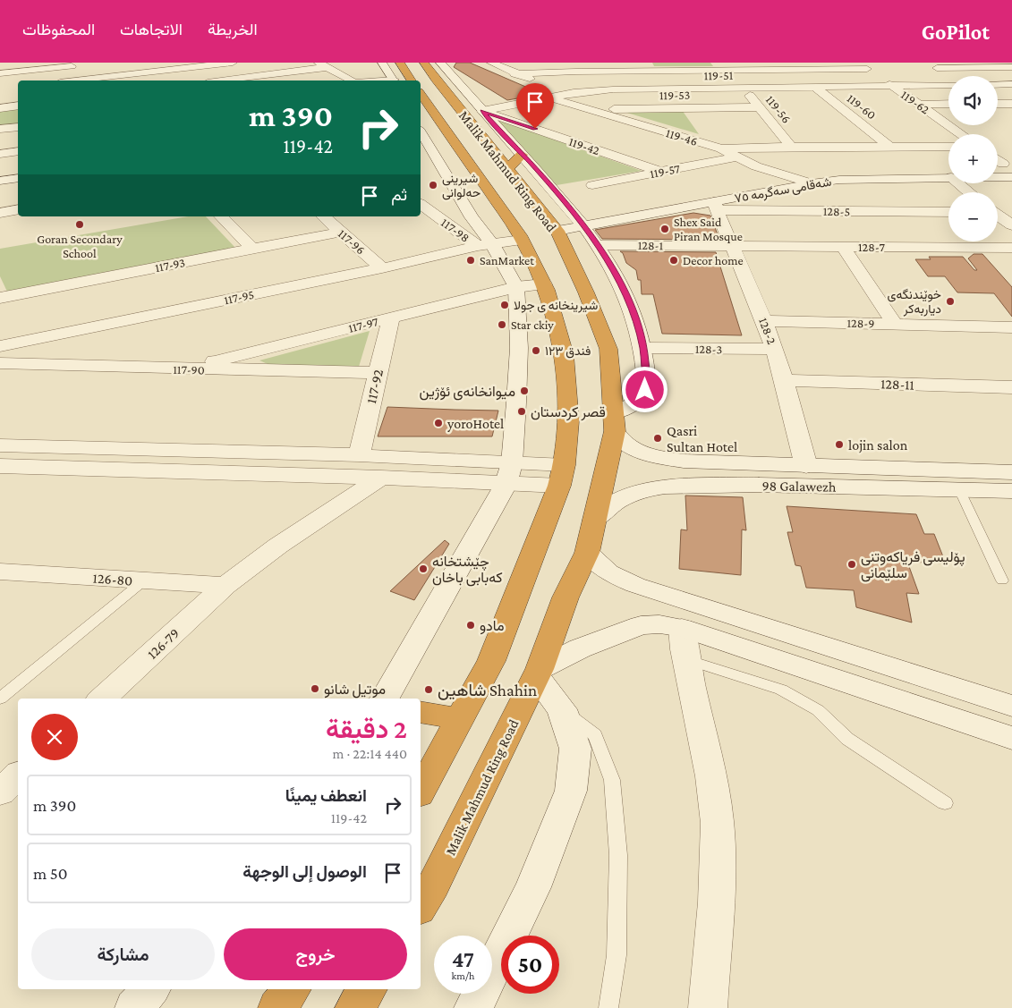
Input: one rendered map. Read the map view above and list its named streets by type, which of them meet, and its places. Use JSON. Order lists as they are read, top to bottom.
{
  "streets": {
    "highway": ["Malik Mahmud Ring Road"],
    "street": [
      "119-51",
      "119-53",
      "119-62",
      "119-60",
      "119-56",
      "119-46",
      "119-42",
      "119-57",
      "شەقامی سەگرمە ٧٥",
      "128-5",
      "117-98",
      "117-96",
      "128-1",
      "128-7",
      "117-93",
      "117-95",
      "128-9",
      "117-97",
      "128-2",
      "128-3",
      "117-90",
      "128-11",
      "117-92",
      "98 Galawezh",
      "126-80",
      "126-79"
    ]
  },
  "crossings": [
    ["119-51", "119-62"],
    ["119-51", "119-60"],
    ["119-51", "119-56"],
    ["119-51", "119-46"],
    ["119-51", "119-42"],
    ["119-53", "119-56"],
    ["119-53", "119-46"],
    ["119-46", "119-57"],
    ["119-46", "شەقامی سەگرمە ٧٥"],
    ["119-42", "119-57"],
    ["Malik Mahmud Ring Road", "شەقامی سەگرمە ٧٥"],
    ["Malik Mahmud Ring Road", "117-97"],
    ["Malik Mahmud Ring Road", "98 Galawezh"],
    ["شەقامی سەگرمە ٧٥", "128-5"],
    ["شەقامی سەگرمە ٧٥", "128-2"],
    ["128-5", "128-2"],
    ["117-98", "117-95"],
    ["117-96", "117-93"],
    ["117-96", "117-95"],
    ["128-1", "128-7"],
    ["128-1", "128-2"],
    ["128-7", "128-2"],
    ["128-9", "128-2"],
    ["117-97", "117-90"],
    ["117-97", "117-92"],
    ["128-2", "128-3"],
    ["128-2", "128-11"],
    ["128-2", "98 Galawezh"],
    ["117-90", "117-92"],
    ["126-80", "126-79"]
  ],
  "places": [
    "شیرینی ‌حەلوانی",
    "Goran Secondary School",
    "Shex Said Piran Mosque",
    "SanMarket",
    "Decor home",
    "خوێندنگەی دیاربەکر",
    "شیرینخانه ی جولا",
    "Star ckiy",
    "فندق ١٢٣",
    "میوانخانەی ئۆژین",
    "قصر كردستان",
    "yoroHotel",
    "Qasri Sultan Hotel",
    "lojin salon",
    "پۆلیسی فریاکەوتنی سلێمانی",
    "چێشتخانە کەبابی باخان",
    "مادو",
    "موتيل شانو",
    "شاهین Shahin"
  ],
  "page": {
    "header": "GoPilot",
    "nav": ["الخريطة", "الاتجاهات", "المحفوظات"],
    "map_buttons": ["+", "−"],
    "turn": ["390 m", "119-42"],
    "then": "ثم",
    "heading": ["2 دقيقة", "440 m · 22:14"],
    "list": [
      {
        "name": "انعطف يمينًا",
        "note": "119-42",
        "value": "390 m"
      },
      {
        "name": "الوصول إلى الوجهة",
        "value": "50 m"
      }
    ],
    "buttons": ["خروج", "مشاركة"],
    "speed": "47 km/h",
    "limit": "50"
  }
}
